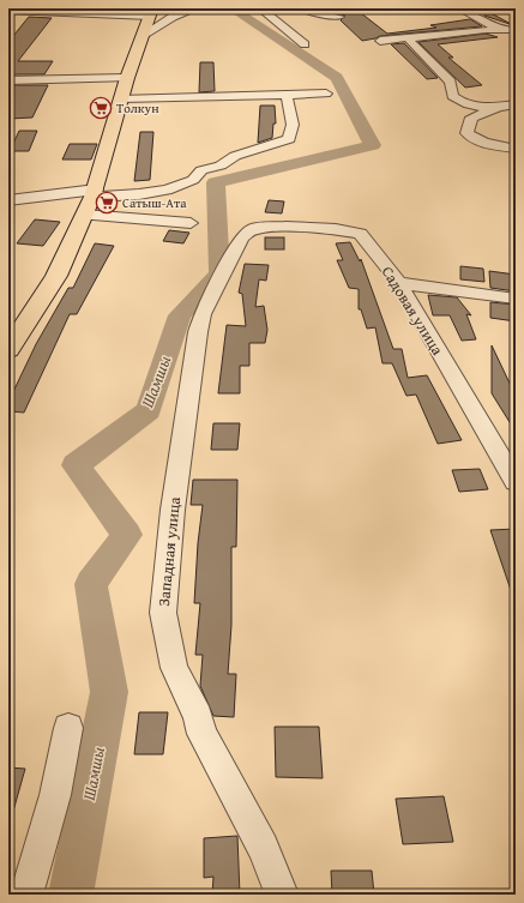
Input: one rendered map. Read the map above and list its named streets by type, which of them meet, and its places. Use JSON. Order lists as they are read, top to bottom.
{
  "streets": {
    "street": ["Садовая улица", "Западная улица"]
  },
  "crossings": [
    ["Садовая улица", "Западная улица"]
  ],
  "water": ["Шамшы"],
  "places": {
    "supermarket": ["Толкун", "Сатыш-Ата"]
  }
}
